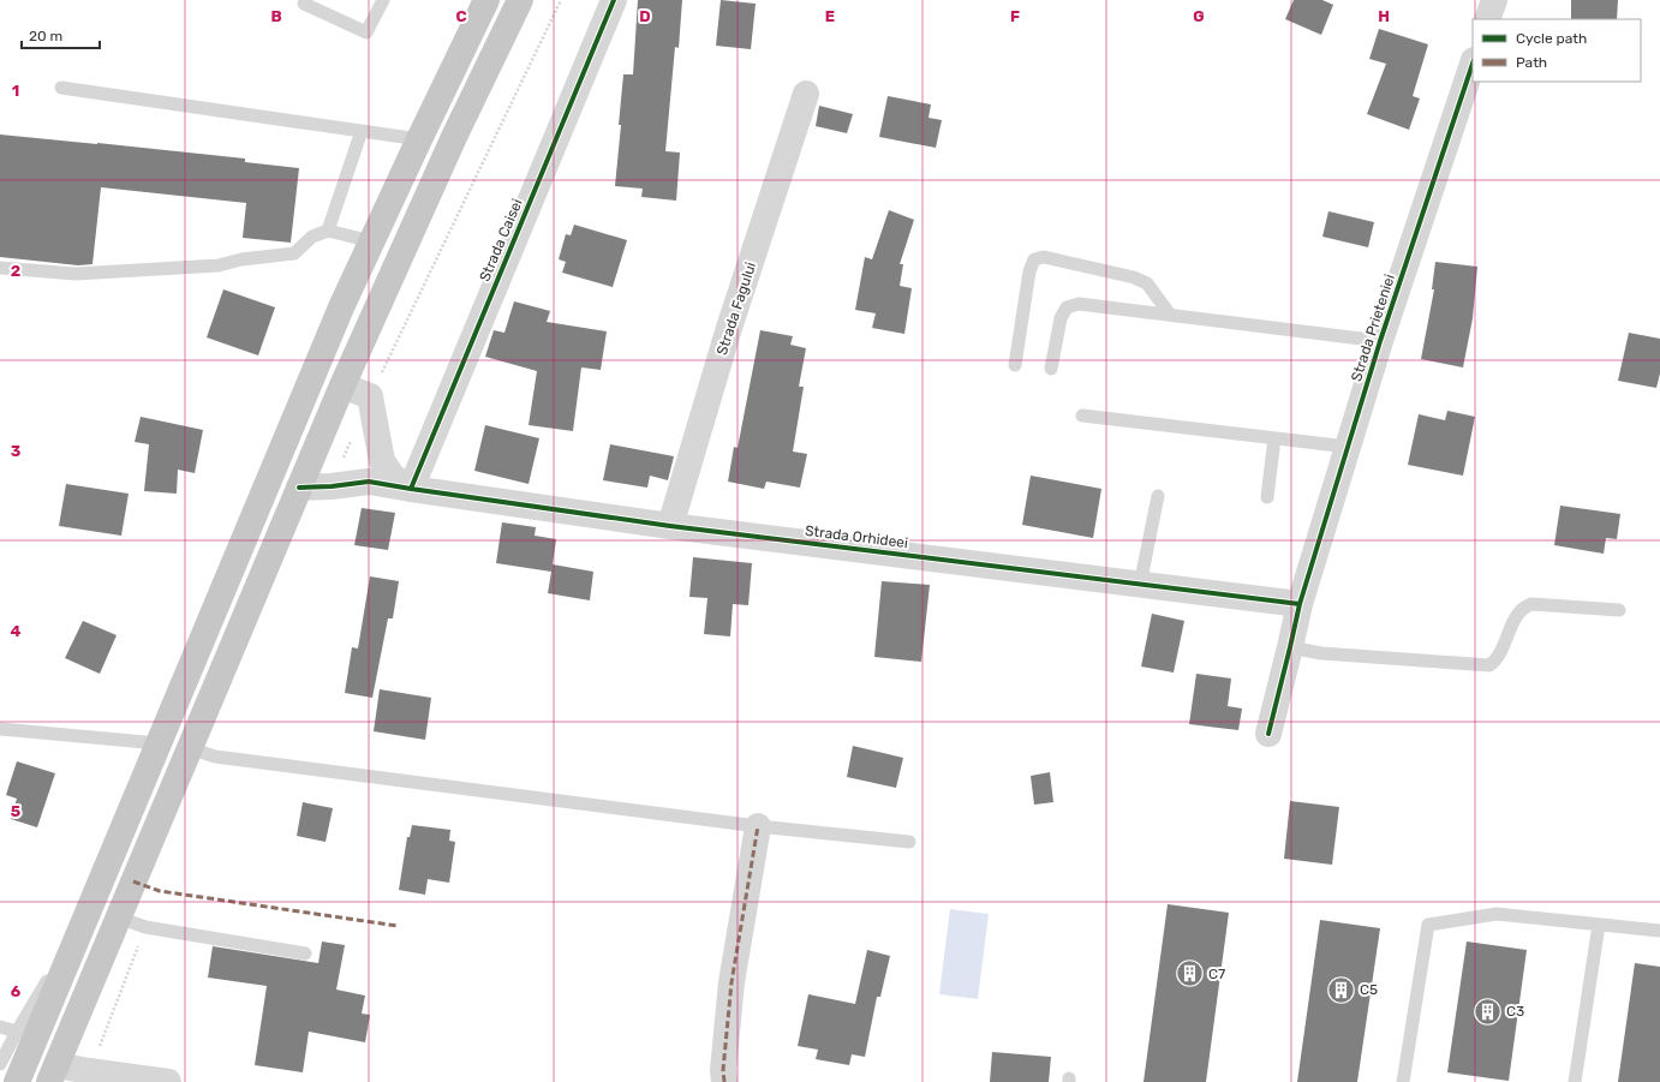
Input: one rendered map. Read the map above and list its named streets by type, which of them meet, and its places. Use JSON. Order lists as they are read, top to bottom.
{
  "streets": {
    "street": [
      "Strada Caisei",
      "Strada Fagului",
      "Strada Prieteniei",
      "Strada Orhideei"
    ]
  },
  "crossings": [
    ["Strada Caisei", "Strada Orhideei"],
    ["Strada Fagului", "Strada Orhideei"],
    ["Strada Prieteniei", "Strada Orhideei"]
  ],
  "places": {
    "building": ["C7", "C5", "C3"]
  },
  "legend": ["Cycle path", "Path"],
  "scale_bar": "20 m",
  "grid": {
    "columns": [
      "B",
      "C",
      "D",
      "E",
      "F",
      "G",
      "H"
    ],
    "rows": [
      "1",
      "2",
      "3",
      "4",
      "5",
      "6"
    ]
  }
}
